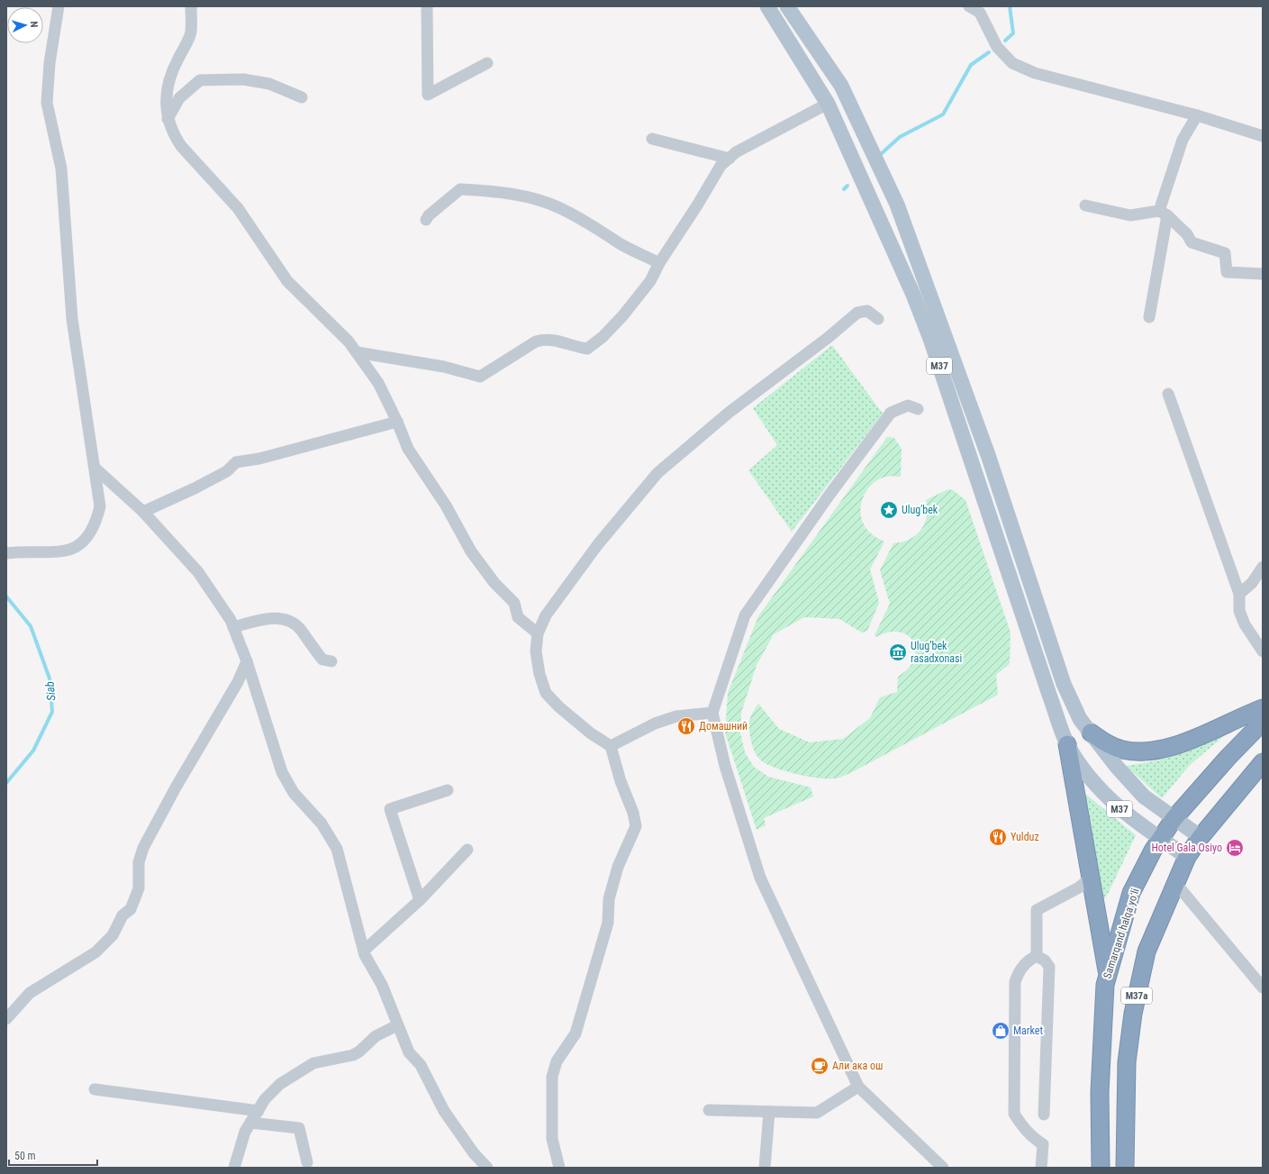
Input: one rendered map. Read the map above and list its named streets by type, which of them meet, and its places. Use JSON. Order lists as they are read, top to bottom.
{
  "streets": {
    "highway": ["Samarqand halqa yoʻli", "M37a"],
    "main road": ["M37"]
  },
  "crossings": [
    ["M37", "Samarqand halqa yoʻli"],
    ["M37", "M37a"]
  ],
  "water": ["Siab"],
  "places": {
    "place": ["Ulug'bek"],
    "museum": ["Ulug’bek rasadxonasi"],
    "restaurant": ["Домашний", "Yulduz"],
    "hotel": ["Hotel Gala Osiyo"],
    "shop": ["Market"],
    "cafe": ["Али ака ош"]
  },
  "scale_bar": "50 m",
  "north": "right"
}
